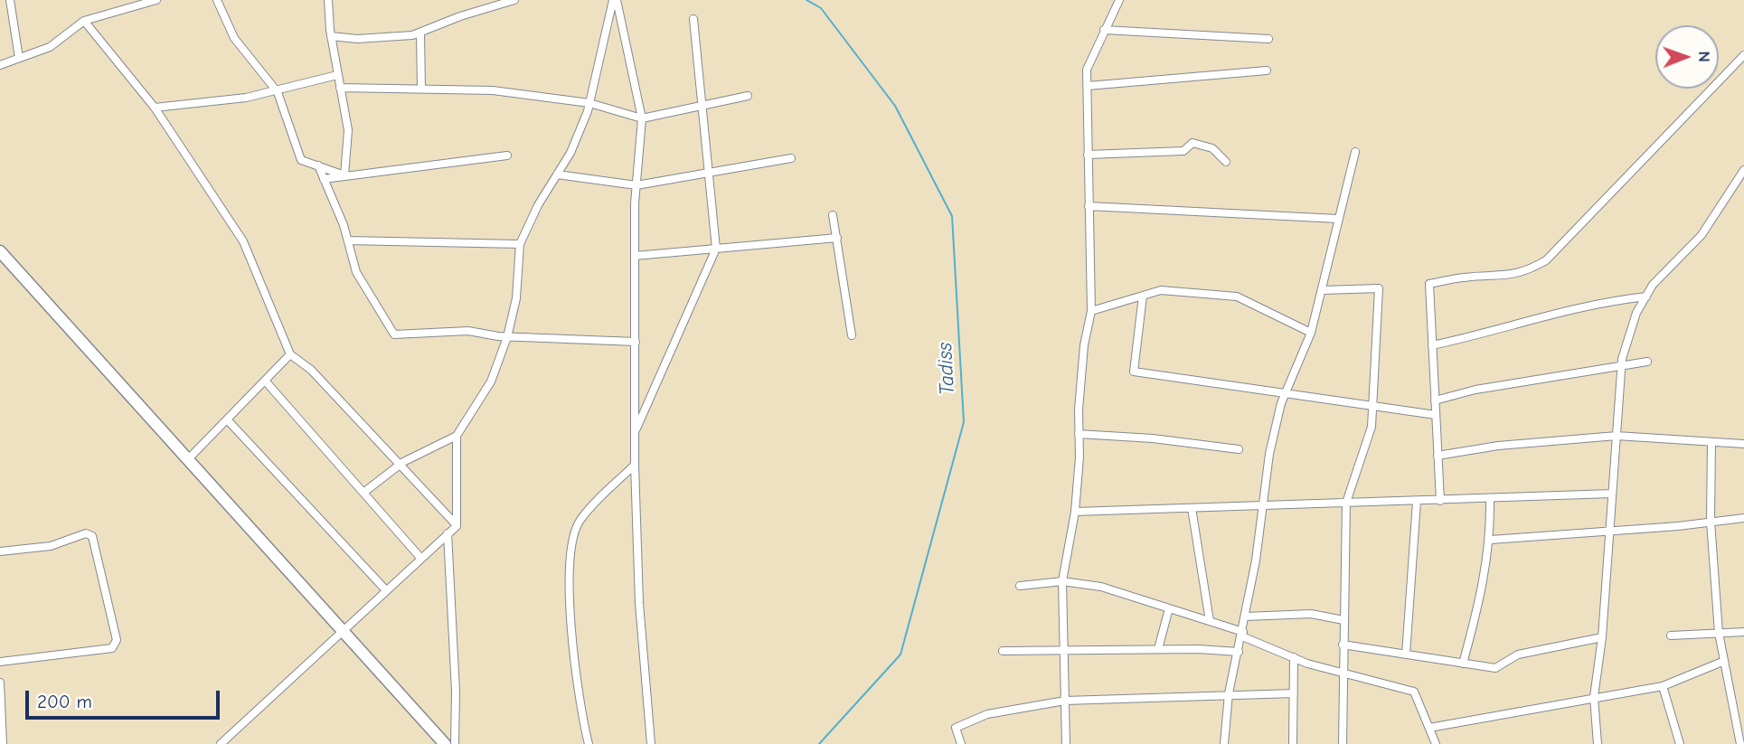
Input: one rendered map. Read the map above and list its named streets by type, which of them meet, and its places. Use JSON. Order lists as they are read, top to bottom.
{
  "water": ["Tadiss"],
  "scale_bar": "200 m",
  "north": "right"
}
